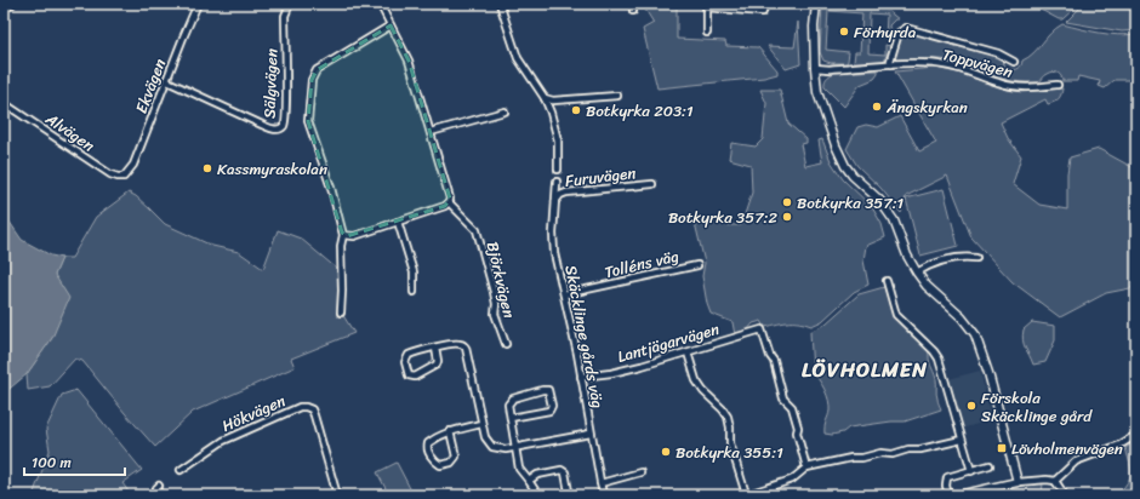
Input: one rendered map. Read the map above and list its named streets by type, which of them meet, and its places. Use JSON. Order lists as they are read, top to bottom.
{
  "streets": {
    "street": [
      "Toppvägen",
      "Sälgvägen",
      "Ekvägen",
      "Alvägen",
      "Furuvägen",
      "Tolléns väg",
      "Björkvägen",
      "Skäcklinge gårds väg",
      "Lantjägarvägen",
      "Hökvägen"
    ]
  },
  "crossings": [
    ["Sälgvägen", "Ekvägen"],
    ["Ekvägen", "Alvägen"],
    ["Furuvägen", "Skäcklinge gårds väg"],
    ["Tolléns väg", "Skäcklinge gårds väg"],
    ["Skäcklinge gårds väg", "Lantjägarvägen"]
  ],
  "districts": ["LÖVHOLMEN"],
  "places": {
    "other": [
      "Förhyrda",
      "Ängskyrkan",
      "Botkyrka 203:1",
      "Kassmyraskolan",
      "Botkyrka 357:1",
      "Botkyrka 357:2",
      "Förskola Skäcklinge gård",
      "Botkyrka 355:1"
    ],
    "transit": ["Lövholmenvägen"]
  },
  "scale_bar": "100 m"
}
